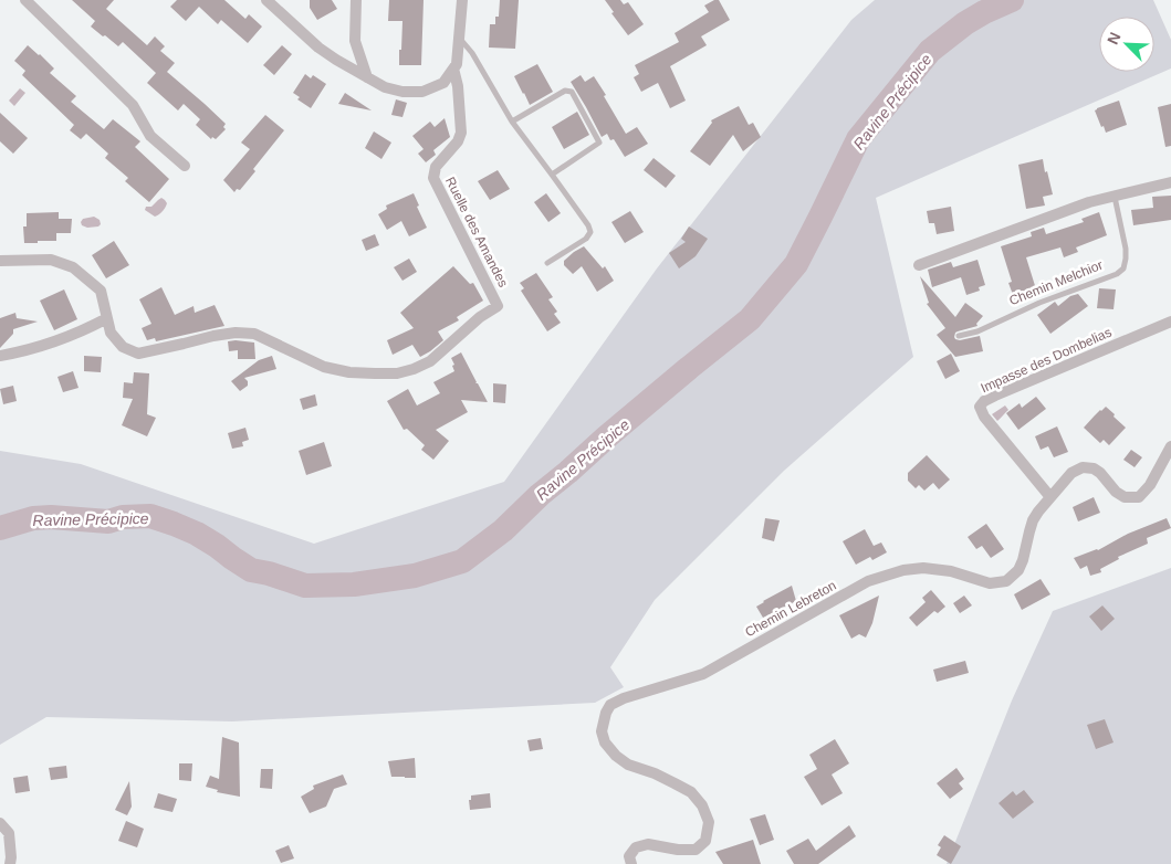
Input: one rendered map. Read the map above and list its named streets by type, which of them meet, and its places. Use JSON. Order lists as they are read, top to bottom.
{
  "streets": {
    "street": ["Ruelle des Amandes", "Impasse des Dombelias", "Chemin Lebreton"],
    "lane": ["Chemin Melchior"]
  },
  "crossings": [
    ["Impasse des Dombelias", "Chemin Lebreton"]
  ],
  "water": ["Ravine Précipice"],
  "north": "top left"
}
